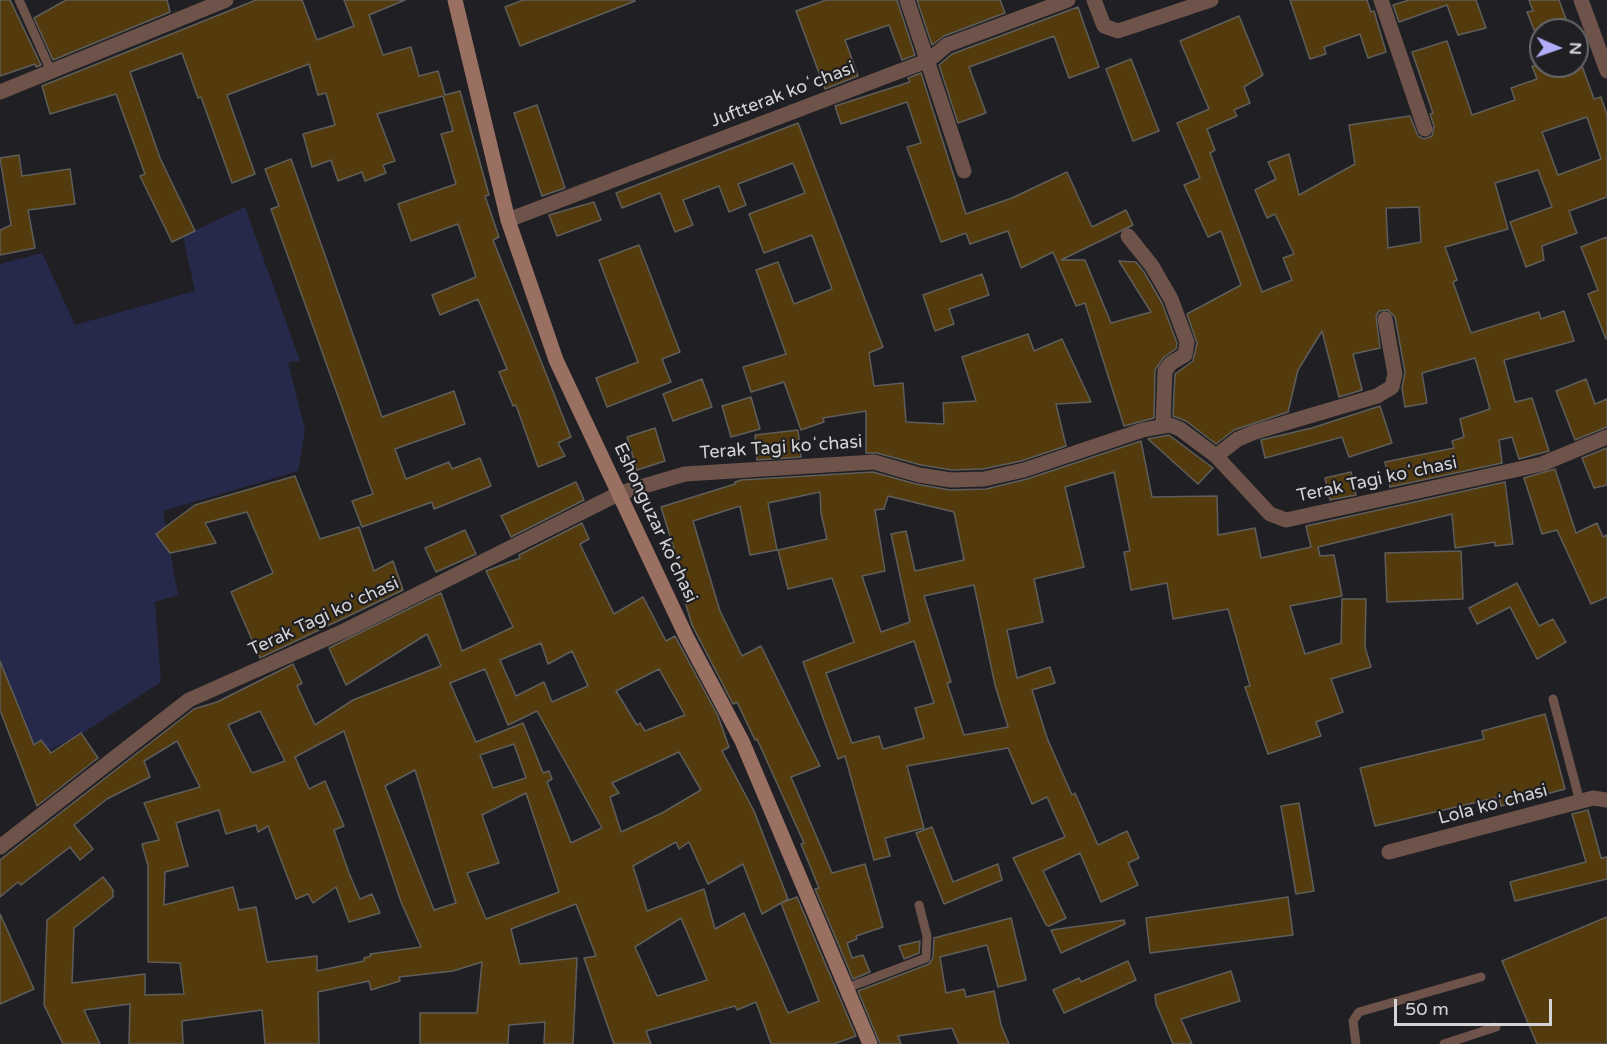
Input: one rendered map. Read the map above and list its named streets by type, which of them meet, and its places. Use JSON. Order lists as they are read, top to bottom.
{
  "streets": {
    "street": [
      "Juftterak koʻchasi",
      "Terak Tagi koʻchasi",
      "Eshonguzar ko'chasi",
      "Lola koʻchasi"
    ]
  },
  "crossings": [
    ["Juftterak koʻchasi", "Eshonguzar ko'chasi"],
    ["Terak Tagi koʻchasi", "Eshonguzar ko'chasi"]
  ],
  "scale_bar": "50 m",
  "north": "right"
}
